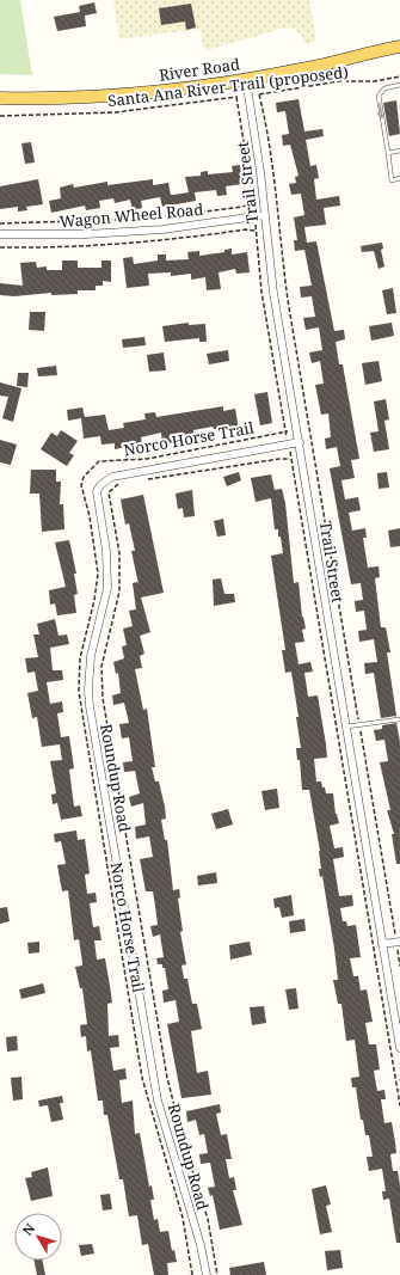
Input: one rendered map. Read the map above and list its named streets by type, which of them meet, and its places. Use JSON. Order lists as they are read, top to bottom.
{
  "streets": {
    "main road": ["River Road"],
    "street": ["Trail Street", "Wagon Wheel Road", "Roundup Road"],
    "path": ["Santa Ana River Trail (proposed)", "Norco Horse Trail"]
  },
  "crossings": [
    ["River Road", "Trail Street"],
    ["Santa Ana River Trail (proposed)", "Trail Street"],
    ["Trail Street", "Wagon Wheel Road"],
    ["Trail Street", "Norco Horse Trail"],
    ["Trail Street", "Roundup Road"]
  ],
  "north": "top left"
}
